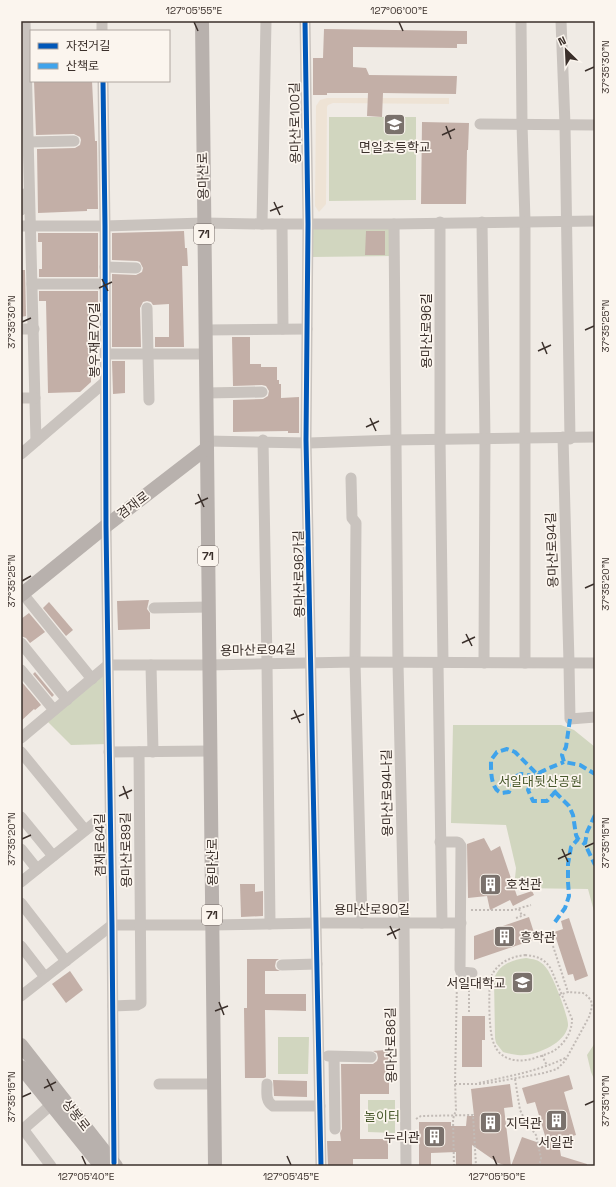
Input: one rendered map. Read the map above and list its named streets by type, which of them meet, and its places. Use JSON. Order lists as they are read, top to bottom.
{
  "streets": {
    "main road": [
      "용마산로",
      "71",
      "겸재로",
      "상봉로"
    ],
    "street": [
      "용마산로100길",
      "용마산로96길",
      "봉우재로70길",
      "용마산로94길",
      "용마산로96가길",
      "용마산로94나길",
      "겸재로64길",
      "용마산로89길",
      "용마산로90길",
      "용마산로86길"
    ]
  },
  "crossings": [
    ["용마산로100길", "용마산로96가길"],
    ["용마산로", "겸재로"],
    ["용마산로", "용마산로94길"],
    ["용마산로", "용마산로90길"],
    ["봉우재로70길", "겸재로"],
    ["봉우재로70길", "겸재로64길"],
    ["겸재로", "겸재로64길"],
    ["용마산로94길", "용마산로96가길"],
    ["용마산로94길", "용마산로94나길"],
    ["용마산로94길", "겸재로64길"],
    ["용마산로96가길", "용마산로90길"],
    ["용마산로94나길", "용마산로90길"],
    ["용마산로94나길", "용마산로86길"],
    ["겸재로64길", "용마산로89길"],
    ["겸재로64길", "상봉로"],
    ["용마산로90길", "용마산로86길"]
  ],
  "parks": ["서일대뒷산공원", "놀이터"],
  "places": {
    "school or university": ["면일초등학교", "서일대학교"],
    "building": [
      "호천관",
      "흥학관",
      "서일관",
      "지덕관",
      "누리관"
    ]
  },
  "legend": ["자전거길", "산책로"],
  "north": "top left",
  "coordinates": [
    "127°05'55\"E",
    "127°06'00\"E",
    "37°35'30\"N",
    "37°35'25\"N",
    "37°35'20\"N",
    "37°35'15\"N",
    "37°35'10\"N",
    "127°05'40\"E",
    "127°05'45\"E",
    "127°05'50\"E"
  ]
}
